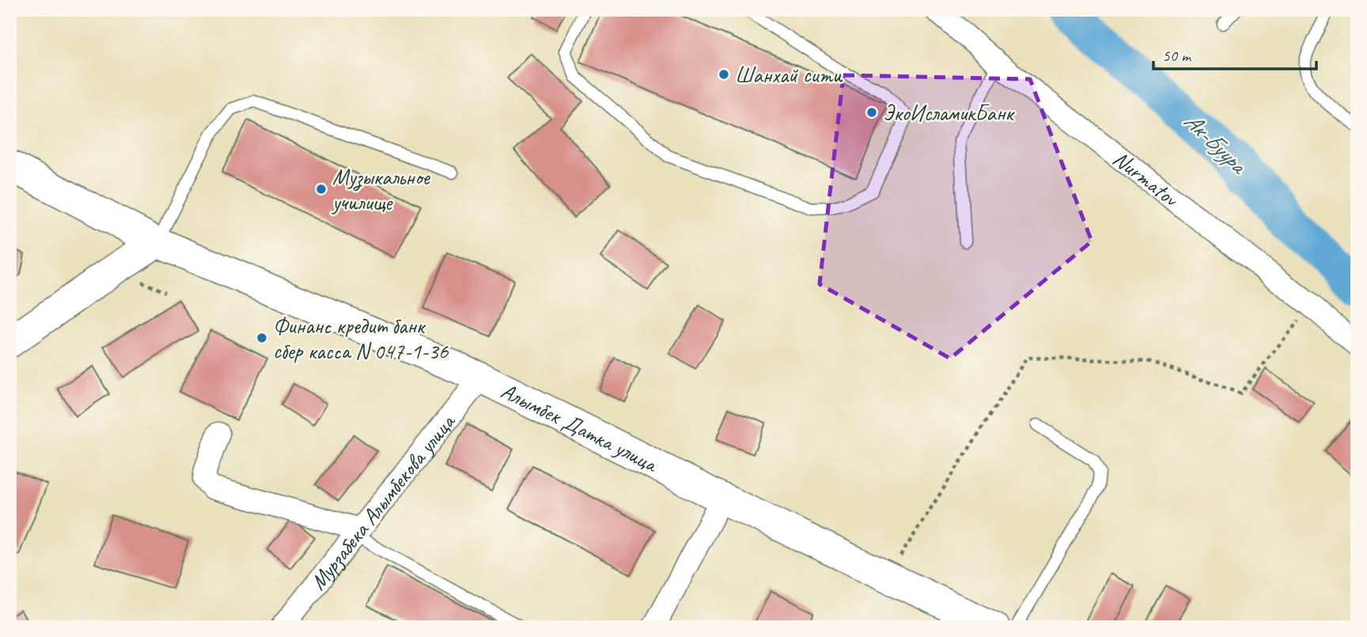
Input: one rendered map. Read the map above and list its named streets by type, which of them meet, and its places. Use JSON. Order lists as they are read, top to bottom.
{
  "streets": {
    "main road": ["Алымбек Датка улица"],
    "street": ["Nurmatov", "Мурзабека Алымбекова улица"]
  },
  "crossings": [
    ["Алымбек Датка улица", "Мурзабека Алымбекова улица"]
  ],
  "water": ["Ак-Буура"],
  "places": [
    "Шанхай сити",
    "ЭкоИсламикБанк",
    "Музыкальное училище",
    "Финанс кредит банк сбер касса N 047-1-36"
  ],
  "scale_bar": "50 m"
}
